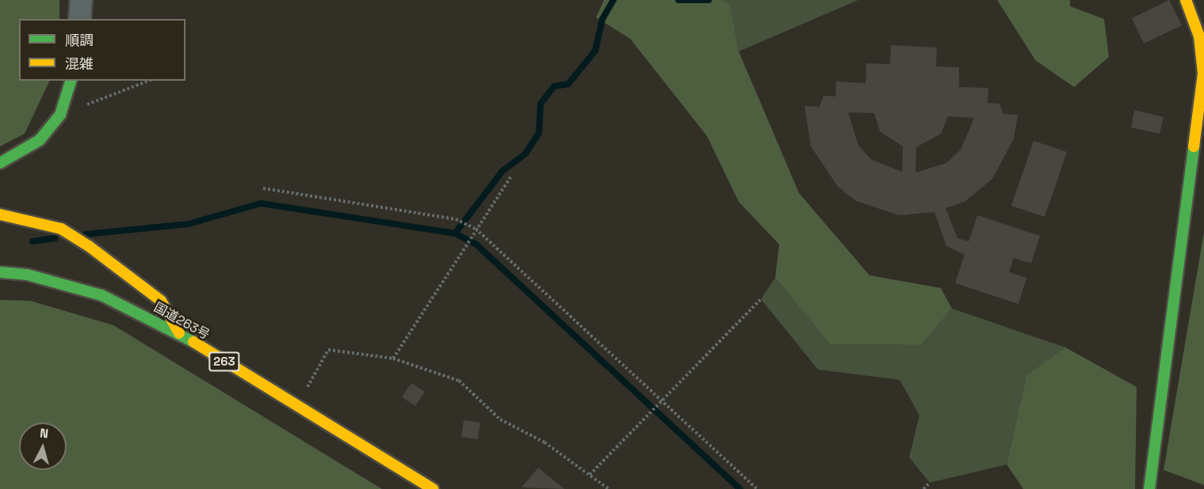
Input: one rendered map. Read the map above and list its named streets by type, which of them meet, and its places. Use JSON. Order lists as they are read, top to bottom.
{
  "streets": {
    "main road": ["国道263号", "263"]
  },
  "legend": ["順調", "混雑"],
  "north": "top"
}
